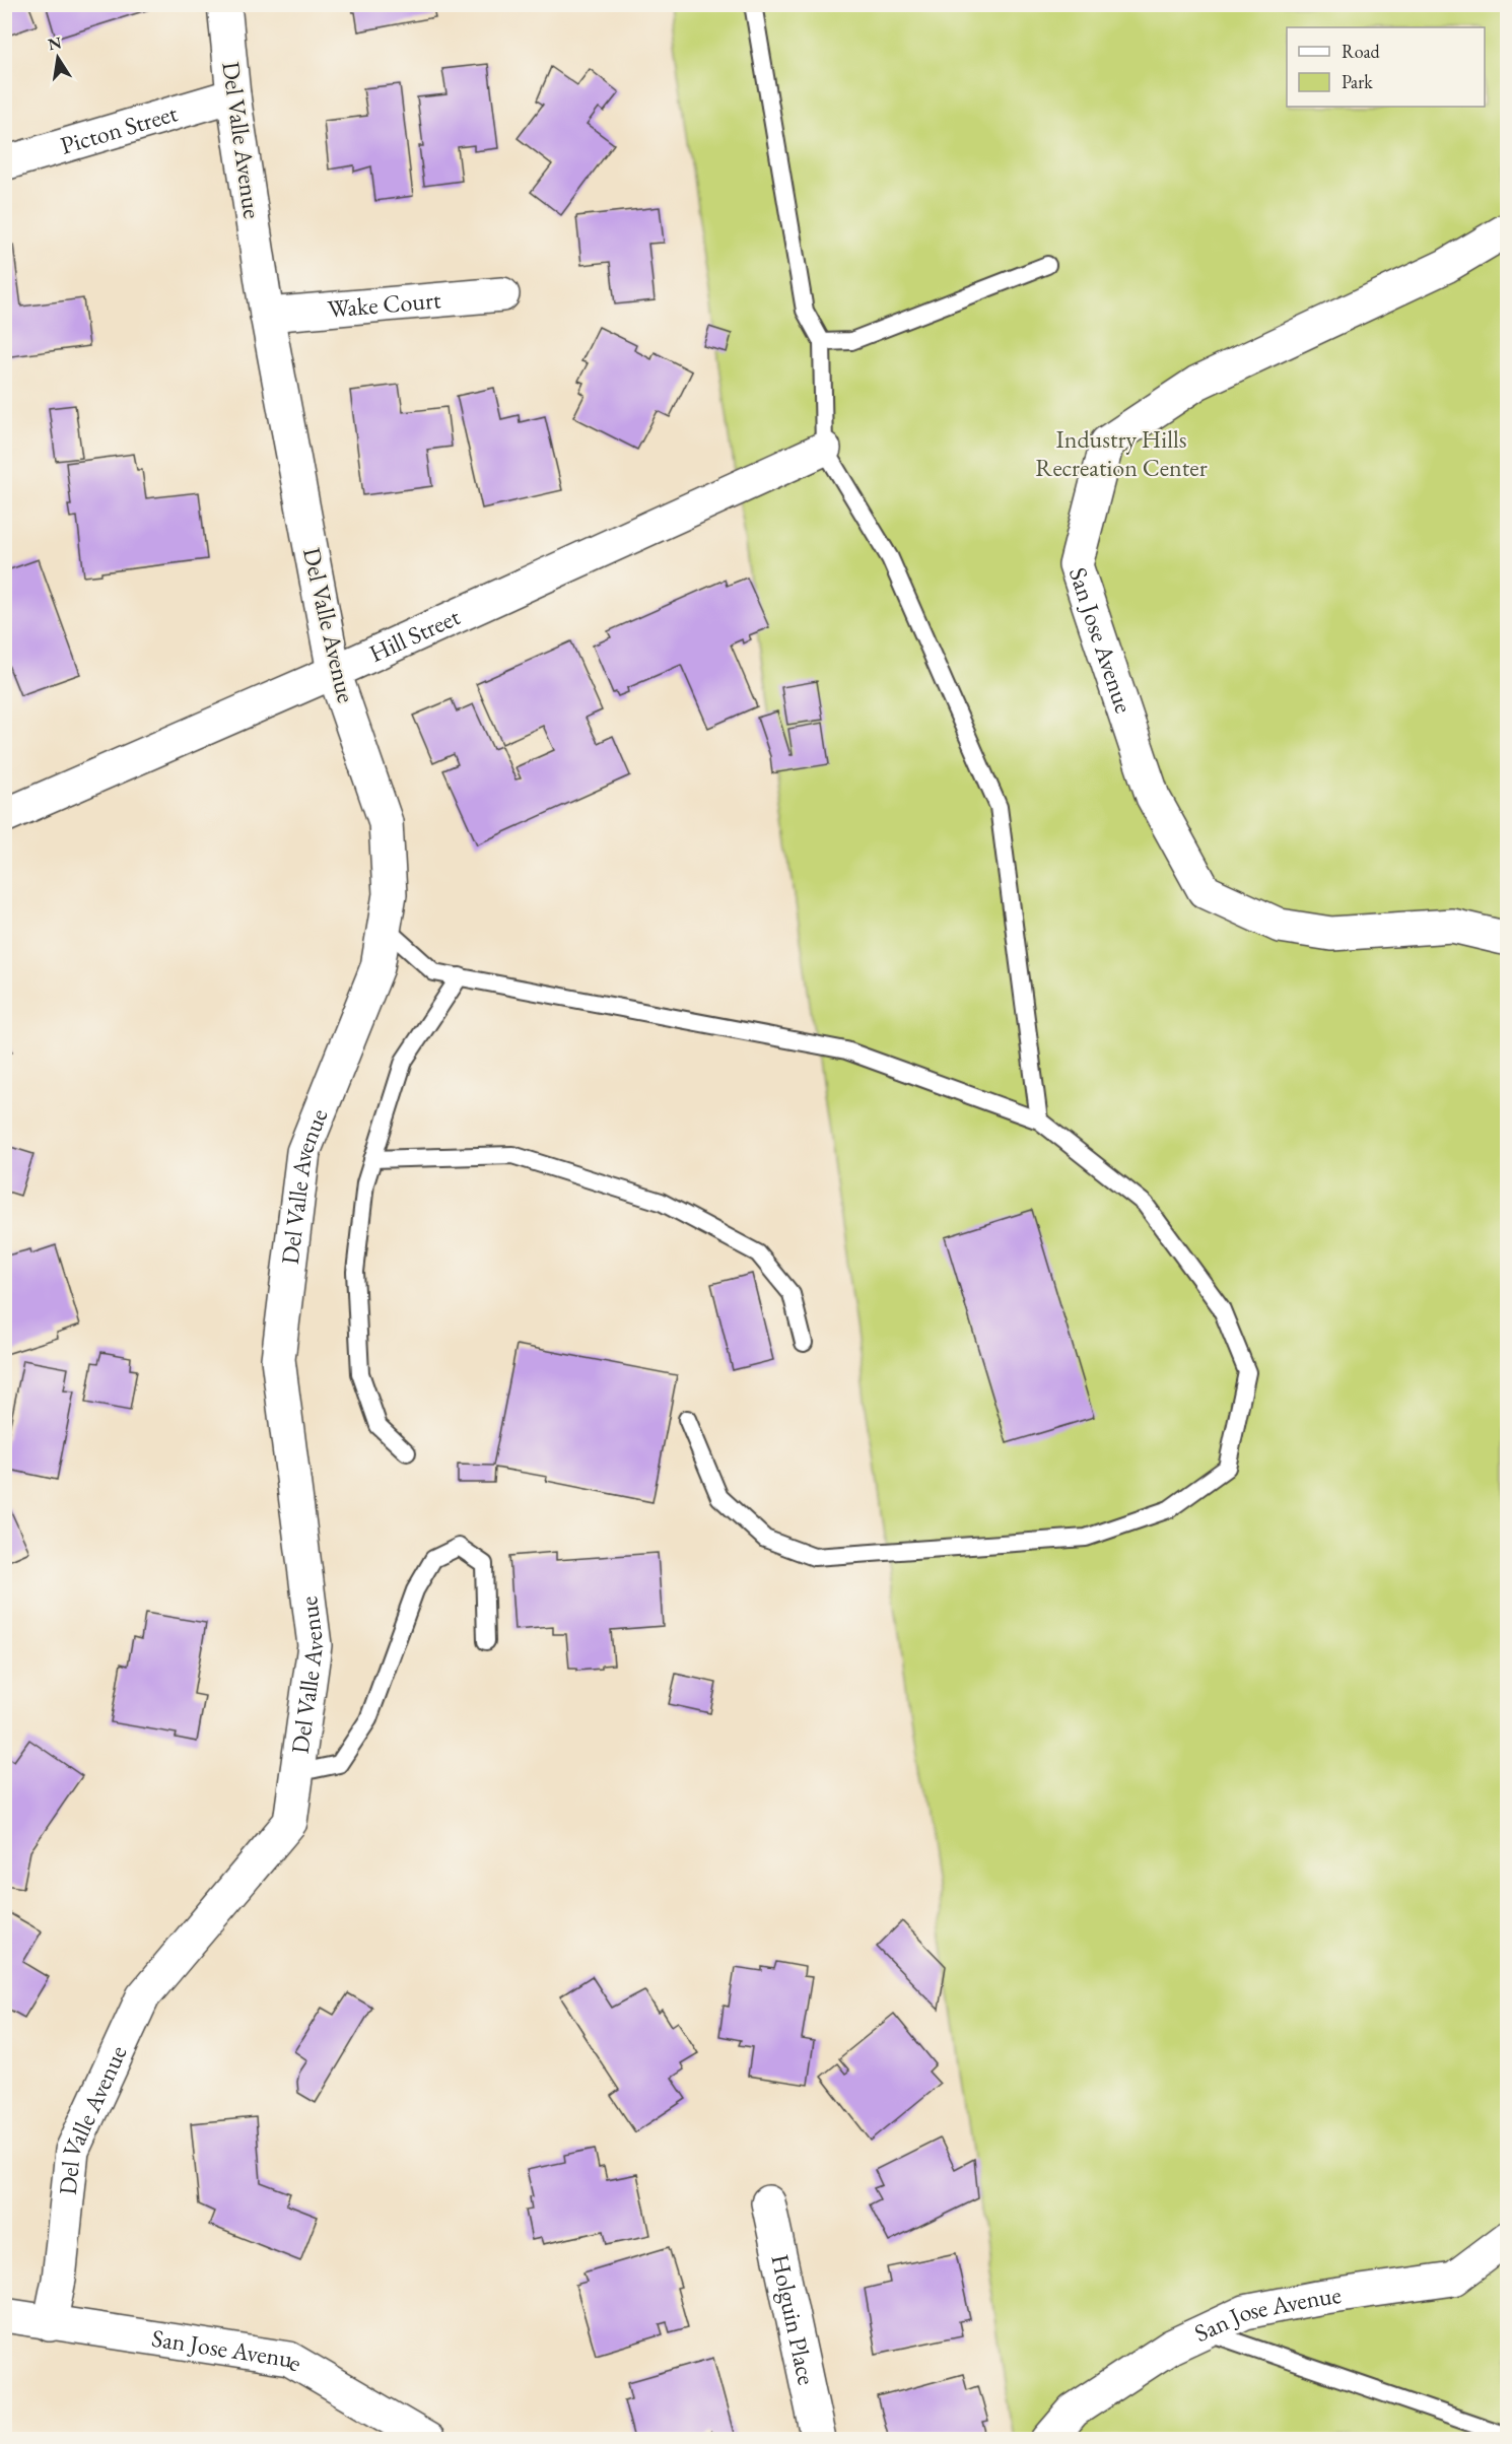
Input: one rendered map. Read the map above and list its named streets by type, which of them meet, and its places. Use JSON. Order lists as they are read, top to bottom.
{
  "streets": {
    "street": [
      "Picton Street",
      "Del Valle Avenue",
      "Wake Court",
      "Hill Street",
      "San Jose Avenue",
      "Holguin Place"
    ]
  },
  "crossings": [
    ["Picton Street", "Del Valle Avenue"],
    ["Del Valle Avenue", "Wake Court"],
    ["Del Valle Avenue", "Hill Street"],
    ["Del Valle Avenue", "San Jose Avenue"]
  ],
  "parks": ["Industry Hills Recreation Center"],
  "legend": ["Road", "Park"],
  "north": "top"
}
